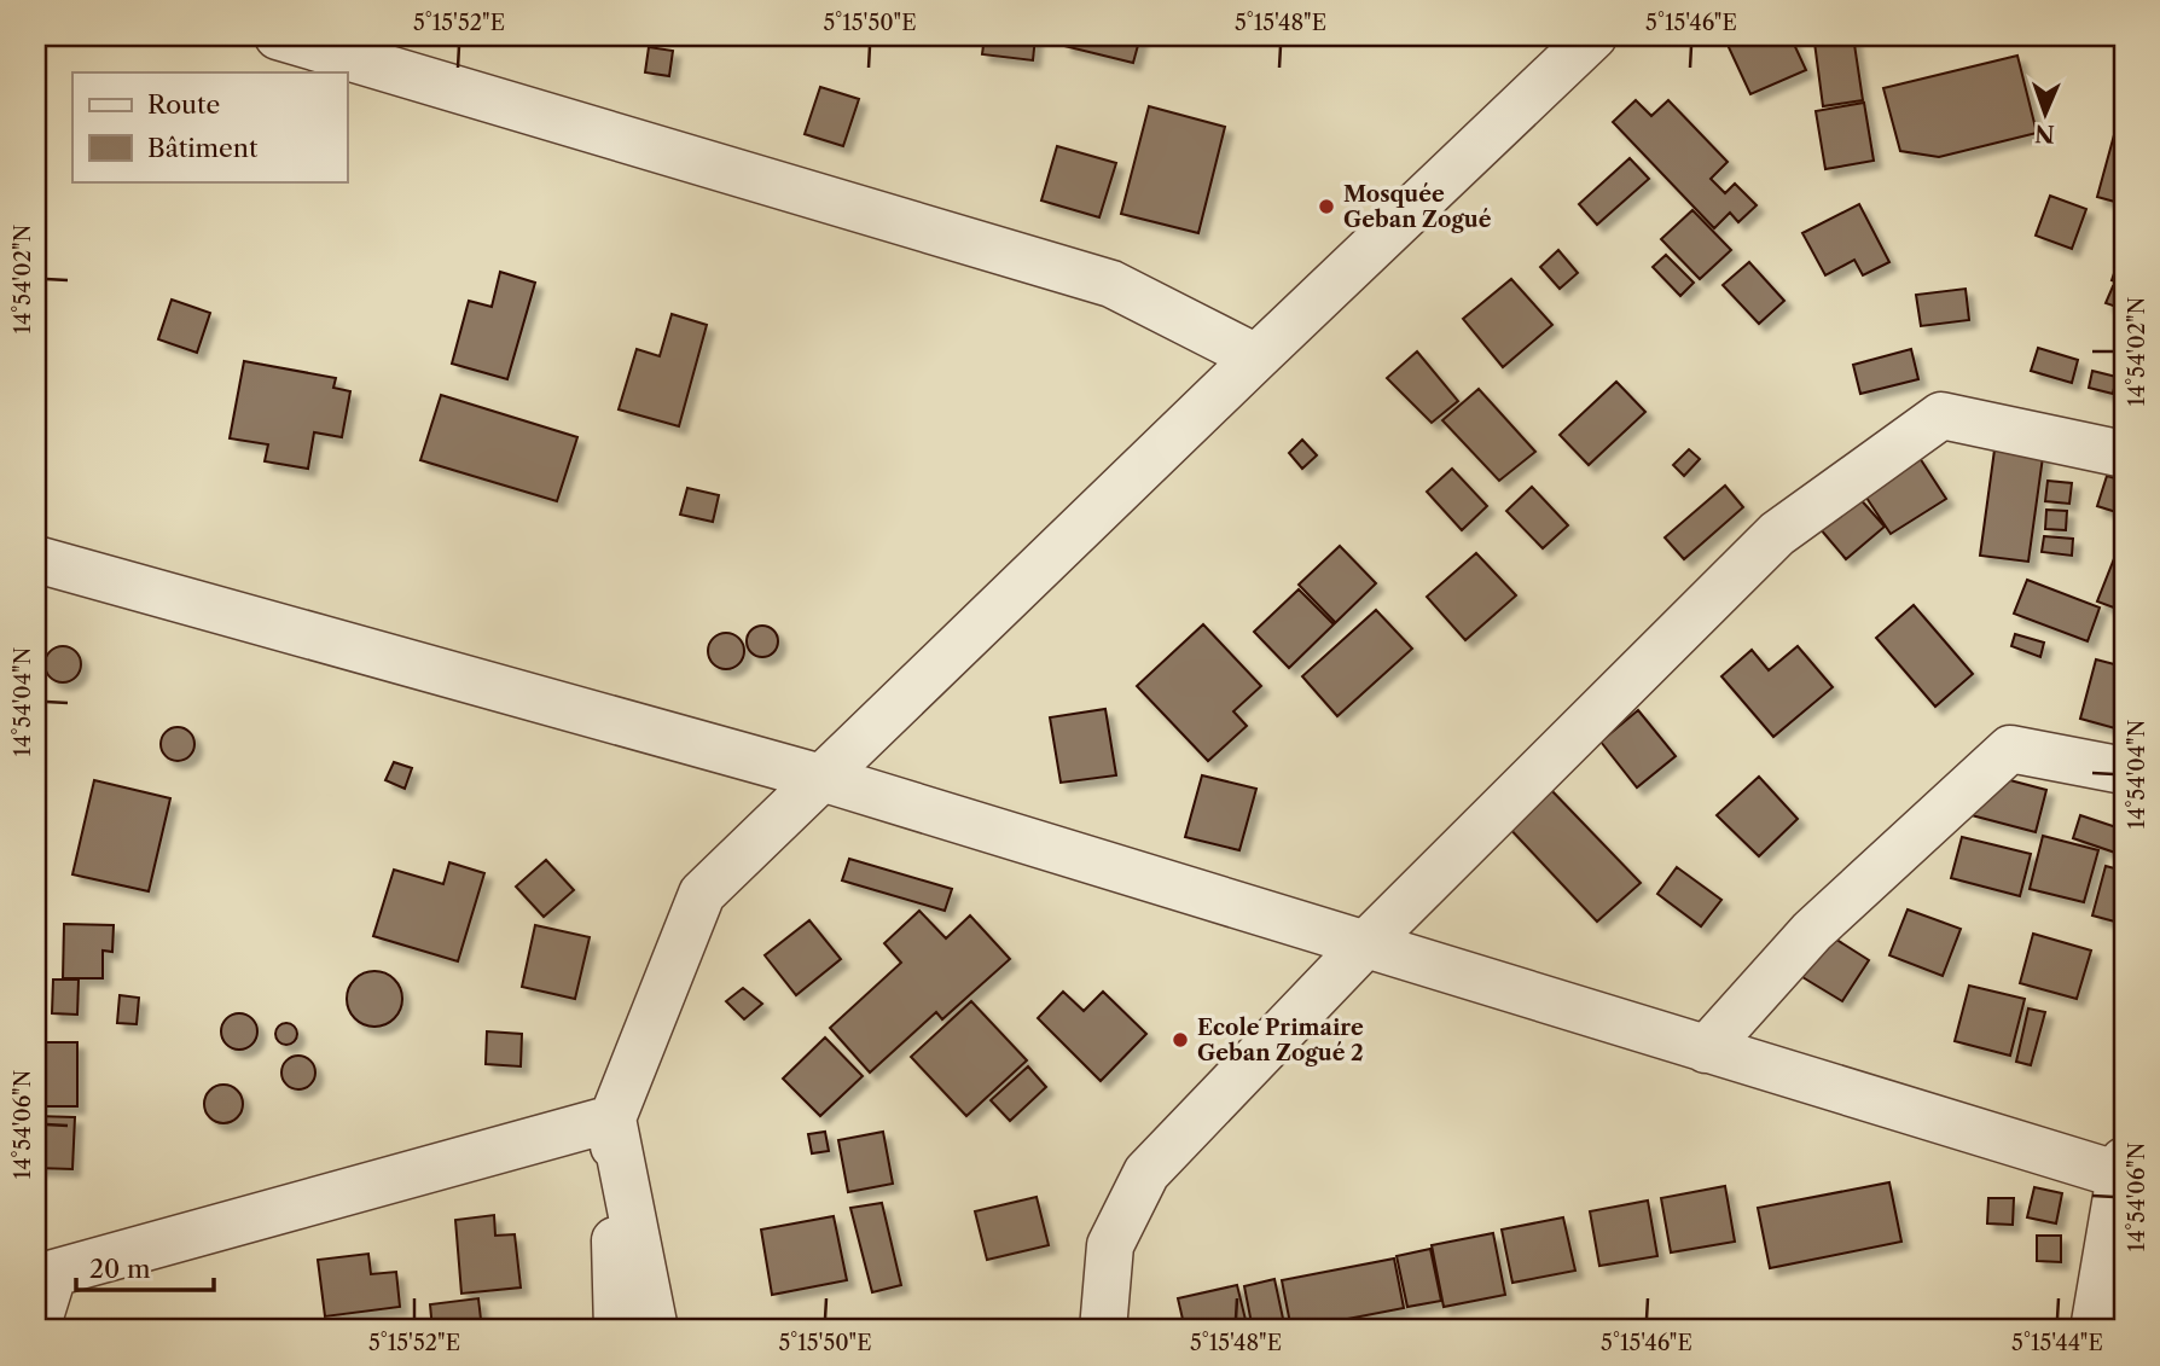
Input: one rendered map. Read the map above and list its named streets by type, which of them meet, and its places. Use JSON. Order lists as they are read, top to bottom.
{
  "places": ["Mosquée Geban Zogué", "Ecole Primaire Geban Zogué 2"],
  "legend": ["Route", "Bâtiment"],
  "scale_bar": "20 m",
  "north": "bottom",
  "coordinates": [
    "5°15'52\"E",
    "5°15'50\"E",
    "5°15'48\"E",
    "5°15'46\"E",
    "14°54'02\"N",
    "14°54'04\"N",
    "14°54'06\"N",
    "5°15'44\"E"
  ]
}
